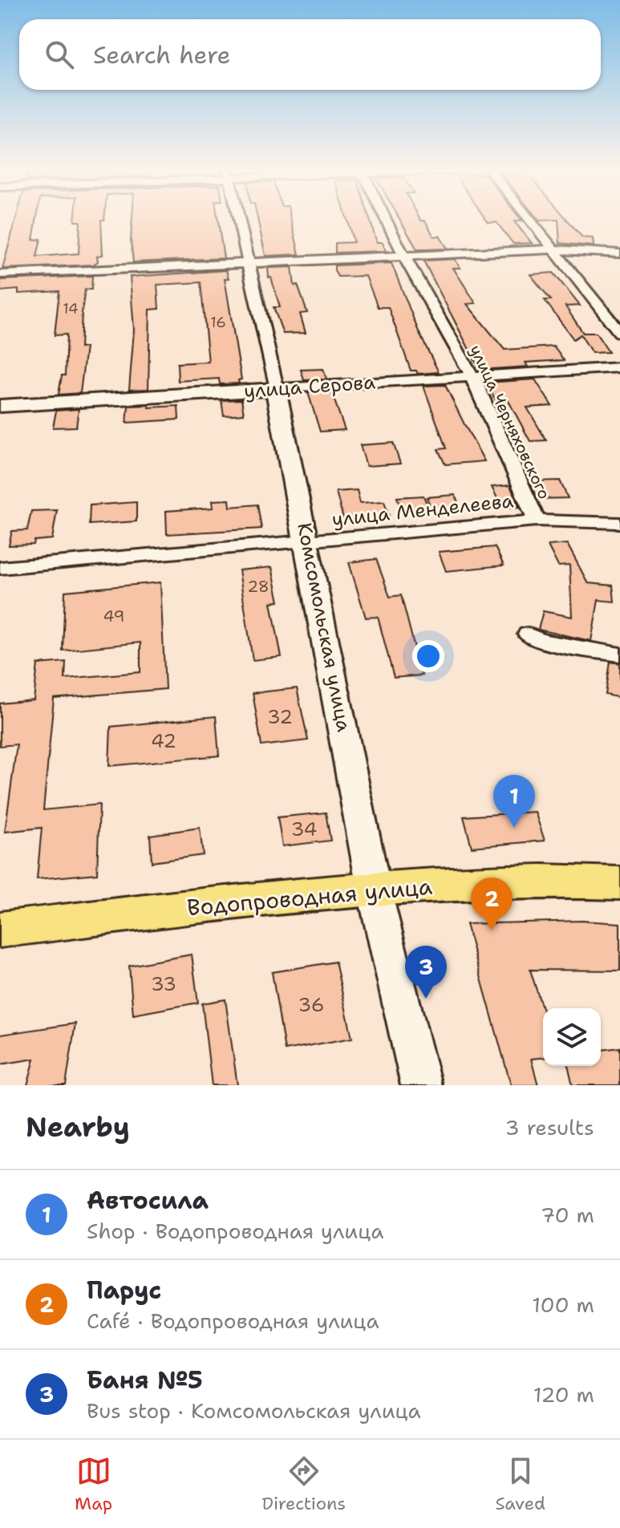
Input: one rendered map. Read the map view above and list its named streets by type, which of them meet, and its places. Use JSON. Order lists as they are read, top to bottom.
{
  "streets": {
    "main road": ["улица Серова", "Комсомольская улица", "Водопроводная улица"],
    "street": ["улица Черняховского", "улица Менделеева"]
  },
  "crossings": [
    ["улица Серова", "улица Черняховского"],
    ["улица Серова", "Комсомольская улица"],
    ["улица Черняховского", "улица Менделеева"],
    ["улица Менделеева", "Комсомольская улица"],
    ["Комсомольская улица", "Водопроводная улица"]
  ],
  "house_numbers": [
    "14",
    "16",
    "28",
    "49",
    "32",
    "42",
    "34",
    "33",
    "36"
  ],
  "page": {
    "search": "Search here",
    "pins": ["1", "2", "3"],
    "heading": ["Nearby", "3 results"],
    "list": [
      {
        "mark": "1",
        "name": "Автосила",
        "note": "Shop · Водопроводная улица",
        "value": "70 m"
      },
      {
        "mark": "2",
        "name": "Парус",
        "note": "Café · Водопроводная улица",
        "value": "100 m"
      },
      {
        "mark": "3",
        "name": "Баня №5",
        "note": "Bus stop · Комсомольская улица",
        "value": "120 m"
      }
    ],
    "nav": ["Map", "Directions", "Saved"]
  }
}
